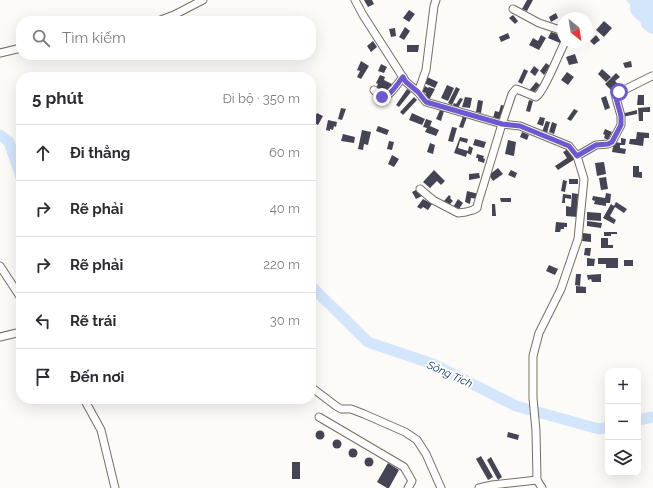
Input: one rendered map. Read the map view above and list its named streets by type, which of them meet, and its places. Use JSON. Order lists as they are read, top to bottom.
{
  "water": ["Sông Tích"],
  "north": "bottom right",
  "page": {
    "search": "Tìm kiếm",
    "heading": ["5 phút", "Đi bộ · 350 m"],
    "list": [
      ["Đi thẳng", "60 m"],
      ["Rẽ phải", "40 m"],
      ["Rẽ phải", "220 m"],
      ["Rẽ trái", "30 m"],
      "Đến nơi"
    ],
    "map_buttons": ["+", "−"]
  }
}
